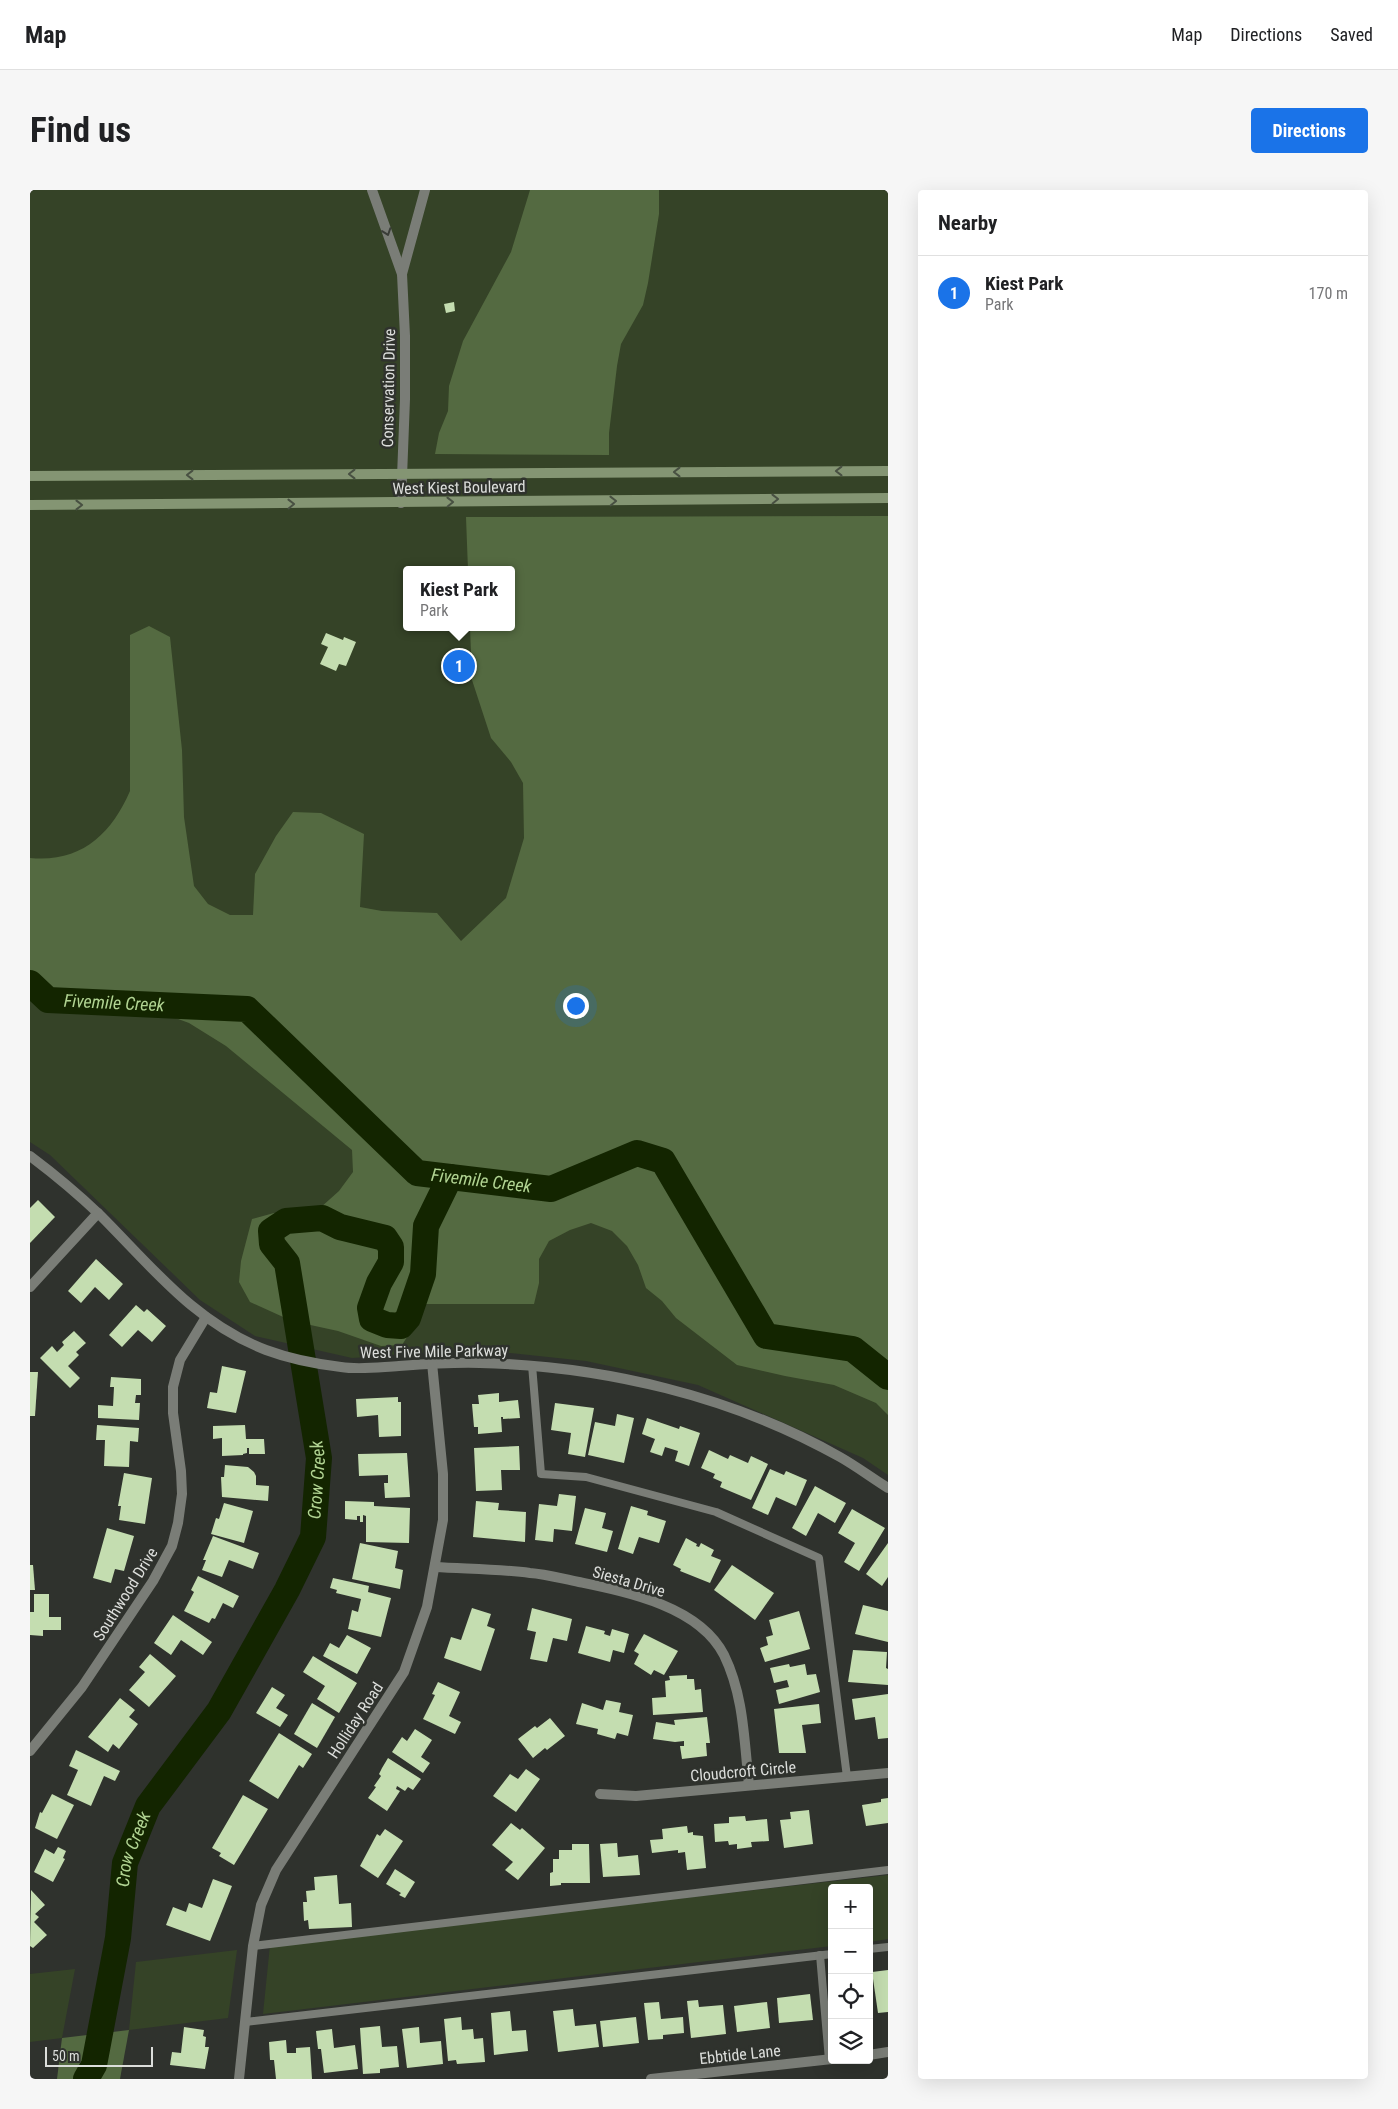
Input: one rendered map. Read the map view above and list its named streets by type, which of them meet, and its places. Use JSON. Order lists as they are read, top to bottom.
{
  "streets": {
    "main road": ["West Kiest Boulevard"],
    "street": [
      "Conservation Drive",
      "West Five Mile Parkway",
      "Siesta Drive",
      "Southwood Drive",
      "Holliday Road",
      "Cloudcroft Circle",
      "Ebbtide Lane"
    ]
  },
  "crossings": [
    ["Conservation Drive", "West Kiest Boulevard"],
    ["West Five Mile Parkway", "Southwood Drive"],
    ["West Five Mile Parkway", "Holliday Road"],
    ["Siesta Drive", "Holliday Road"],
    ["Siesta Drive", "Cloudcroft Circle"]
  ],
  "water": ["Fivemile Creek", "Crow Creek"],
  "scale_bar": "50 m",
  "page": {
    "header": "Map",
    "nav": ["Map", "Directions", "Saved"],
    "buttons": "Directions",
    "title": "Find us",
    "heading": "Nearby",
    "list": [
      {
        "mark": "1",
        "name": "Kiest Park",
        "note": "Park",
        "value": "170 m"
      }
    ],
    "popup": ["Kiest Park", "Park"],
    "pins": "1",
    "map_buttons": ["+", "−"],
    "scale": "50 m"
  }
}
